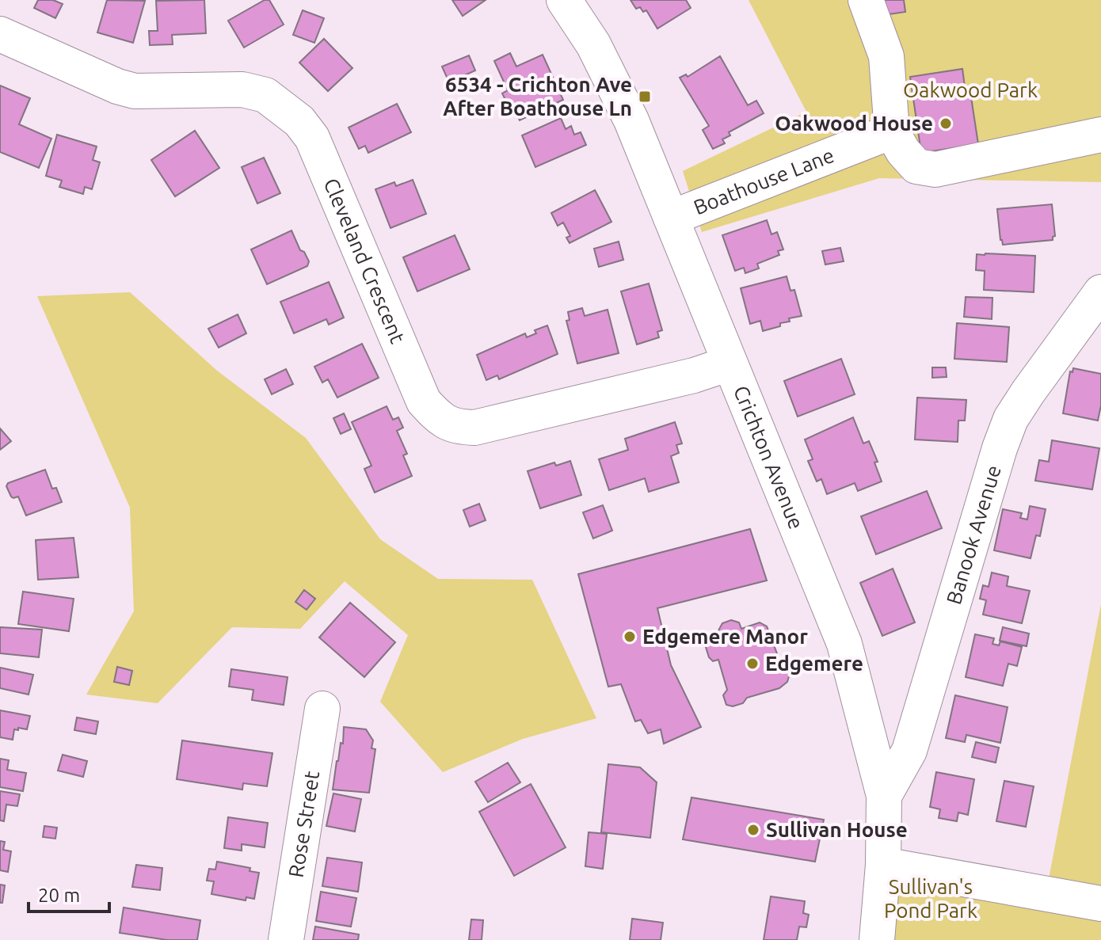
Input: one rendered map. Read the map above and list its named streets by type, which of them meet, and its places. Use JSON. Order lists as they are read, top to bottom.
{
  "streets": {
    "street": [
      "Boathouse Lane",
      "Cleveland Crescent",
      "Crichton Avenue",
      "Banook Avenue",
      "Rose Street"
    ]
  },
  "crossings": [
    ["Boathouse Lane", "Crichton Avenue"],
    ["Cleveland Crescent", "Crichton Avenue"],
    ["Crichton Avenue", "Banook Avenue"]
  ],
  "parks": ["Oakwood Park", "Sullivan's Pond Park"],
  "places": {
    "transit": ["6534 - Crichton Ave After Boathouse Ln"],
    "other": [
      "Oakwood House",
      "Edgemere Manor",
      "Edgemere",
      "Sullivan House"
    ]
  },
  "scale_bar": "20 m"
}
